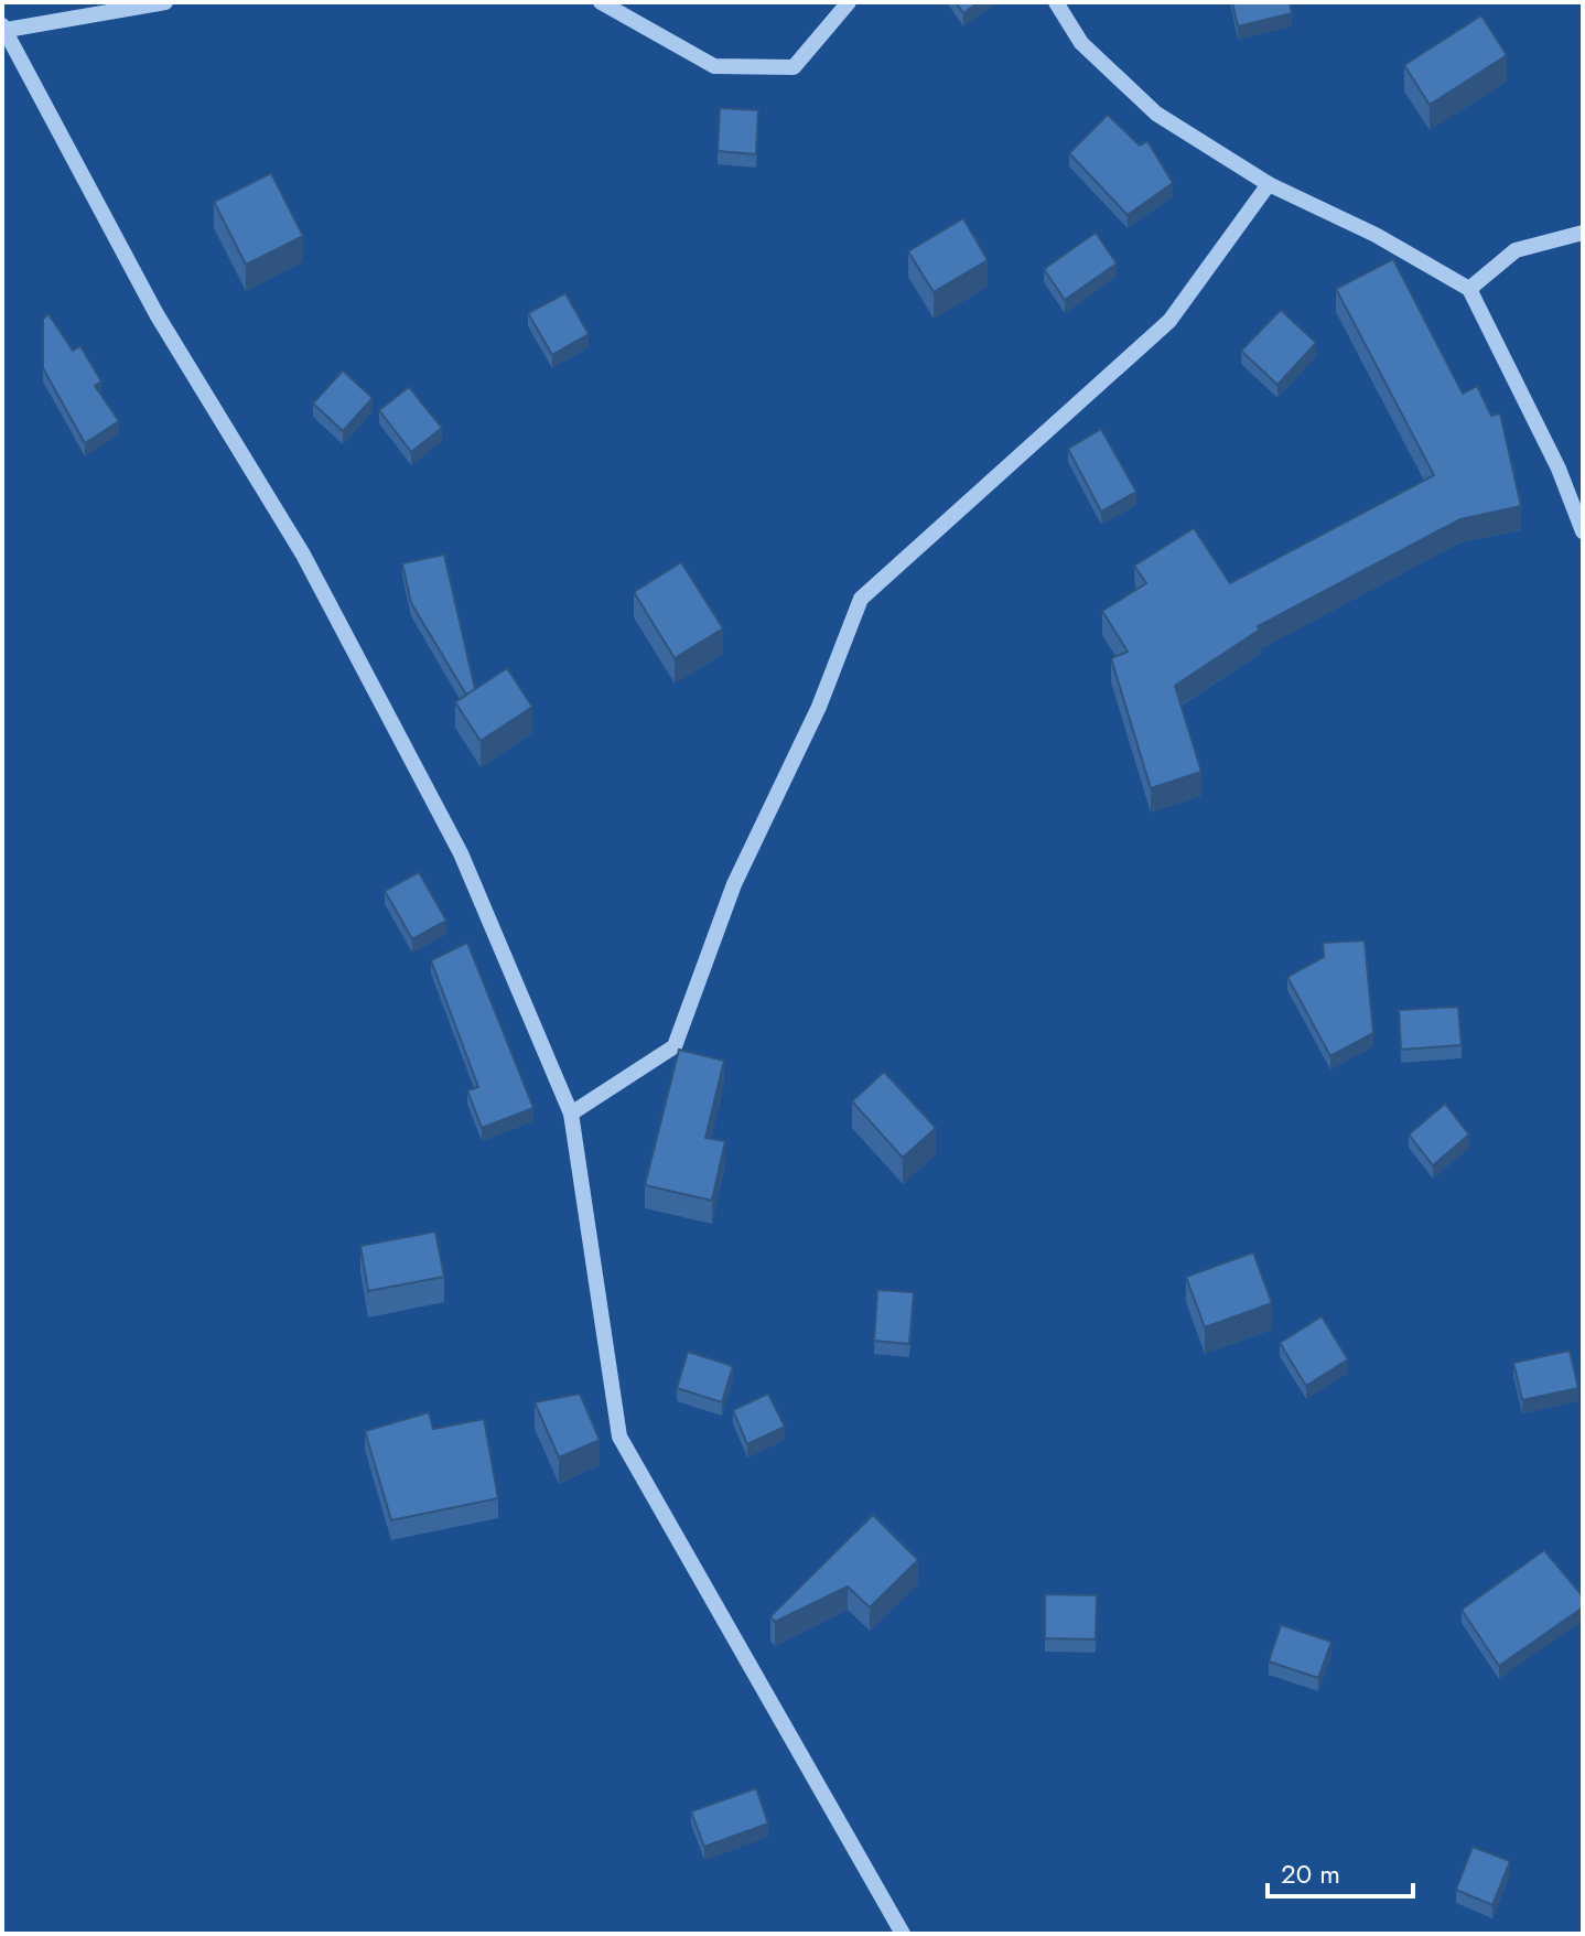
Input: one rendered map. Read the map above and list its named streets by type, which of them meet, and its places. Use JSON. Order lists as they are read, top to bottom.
{
  "scale_bar": "20 m"
}
